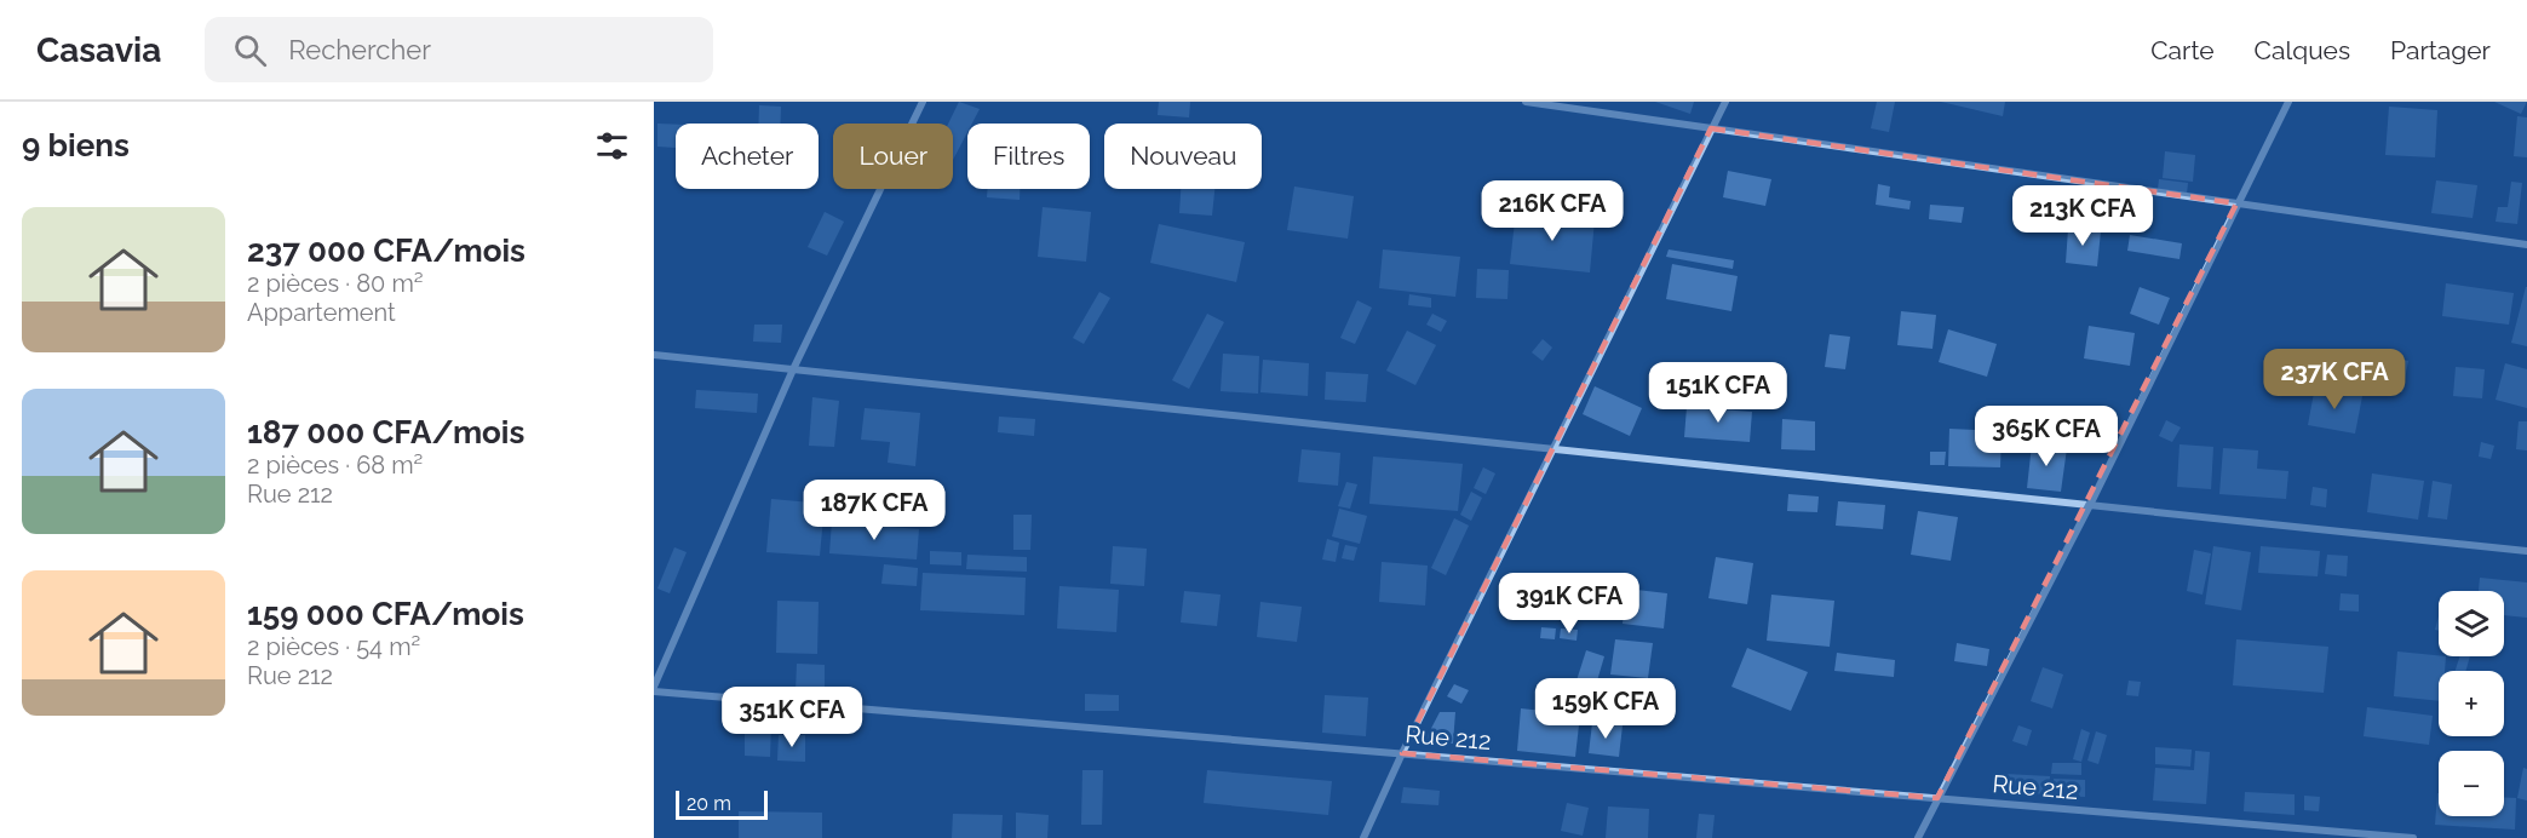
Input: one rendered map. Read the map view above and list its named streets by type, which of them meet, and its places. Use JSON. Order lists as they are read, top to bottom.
{
  "streets": {
    "street": ["Rue 212"]
  },
  "scale_bar": "20 m",
  "page": {
    "header": "Casavia",
    "search": "Rechercher",
    "nav": ["Carte", "Calques", "Partager"],
    "heading": "9 biens",
    "chip": [
      "Acheter",
      "Louer",
      "Filtres",
      "Nouveau"
    ],
    "price": [
      "216K CFA",
      "213K CFA",
      "237K CFA",
      "151K CFA",
      "365K CFA",
      "187K CFA",
      "391K CFA",
      "159K CFA",
      "351K CFA"
    ],
    "list": [
      {
        "name": "237 000 CFA/mois",
        "note": "2 pièces · 80 m² · Appartement"
      },
      {
        "name": "187 000 CFA/mois",
        "note": "2 pièces · 68 m² · Rue 212"
      },
      {
        "name": "159 000 CFA/mois",
        "note": "2 pièces · 54 m² · Rue 212"
      }
    ],
    "map_buttons": ["+", "−"],
    "scale": "20 m"
  }
}
